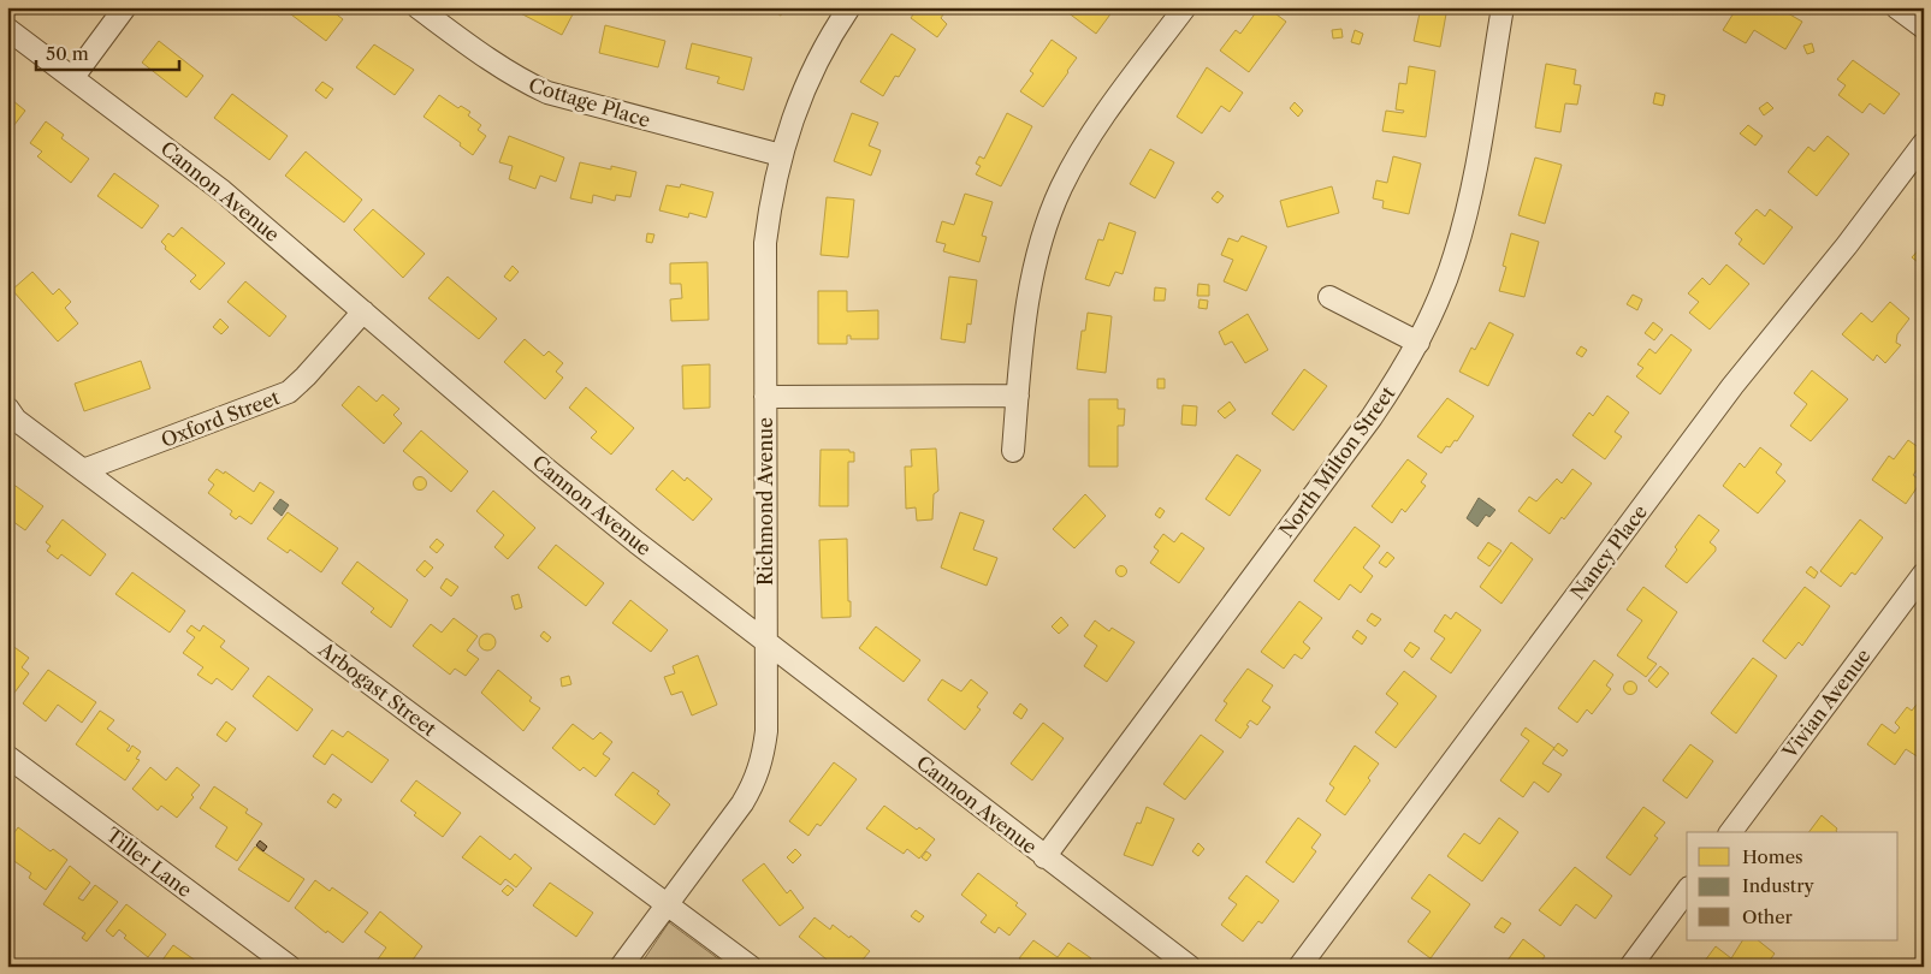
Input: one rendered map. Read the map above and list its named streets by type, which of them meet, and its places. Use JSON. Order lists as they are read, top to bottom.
{
  "streets": {
    "street": [
      "Cottage Place",
      "Cannon Avenue",
      "Oxford Street",
      "North Milton Street",
      "Richmond Avenue",
      "Nancy Place",
      "Arbogast Street",
      "Vivian Avenue",
      "Tiller Lane"
    ]
  },
  "crossings": [
    ["Cottage Place", "Richmond Avenue"],
    ["Cannon Avenue", "Oxford Street"],
    ["Cannon Avenue", "North Milton Street"],
    ["Cannon Avenue", "Richmond Avenue"],
    ["Oxford Street", "Arbogast Street"],
    ["Richmond Avenue", "Arbogast Street"]
  ],
  "legend": ["Homes", "Industry", "Other"],
  "scale_bar": "50 m"
}
